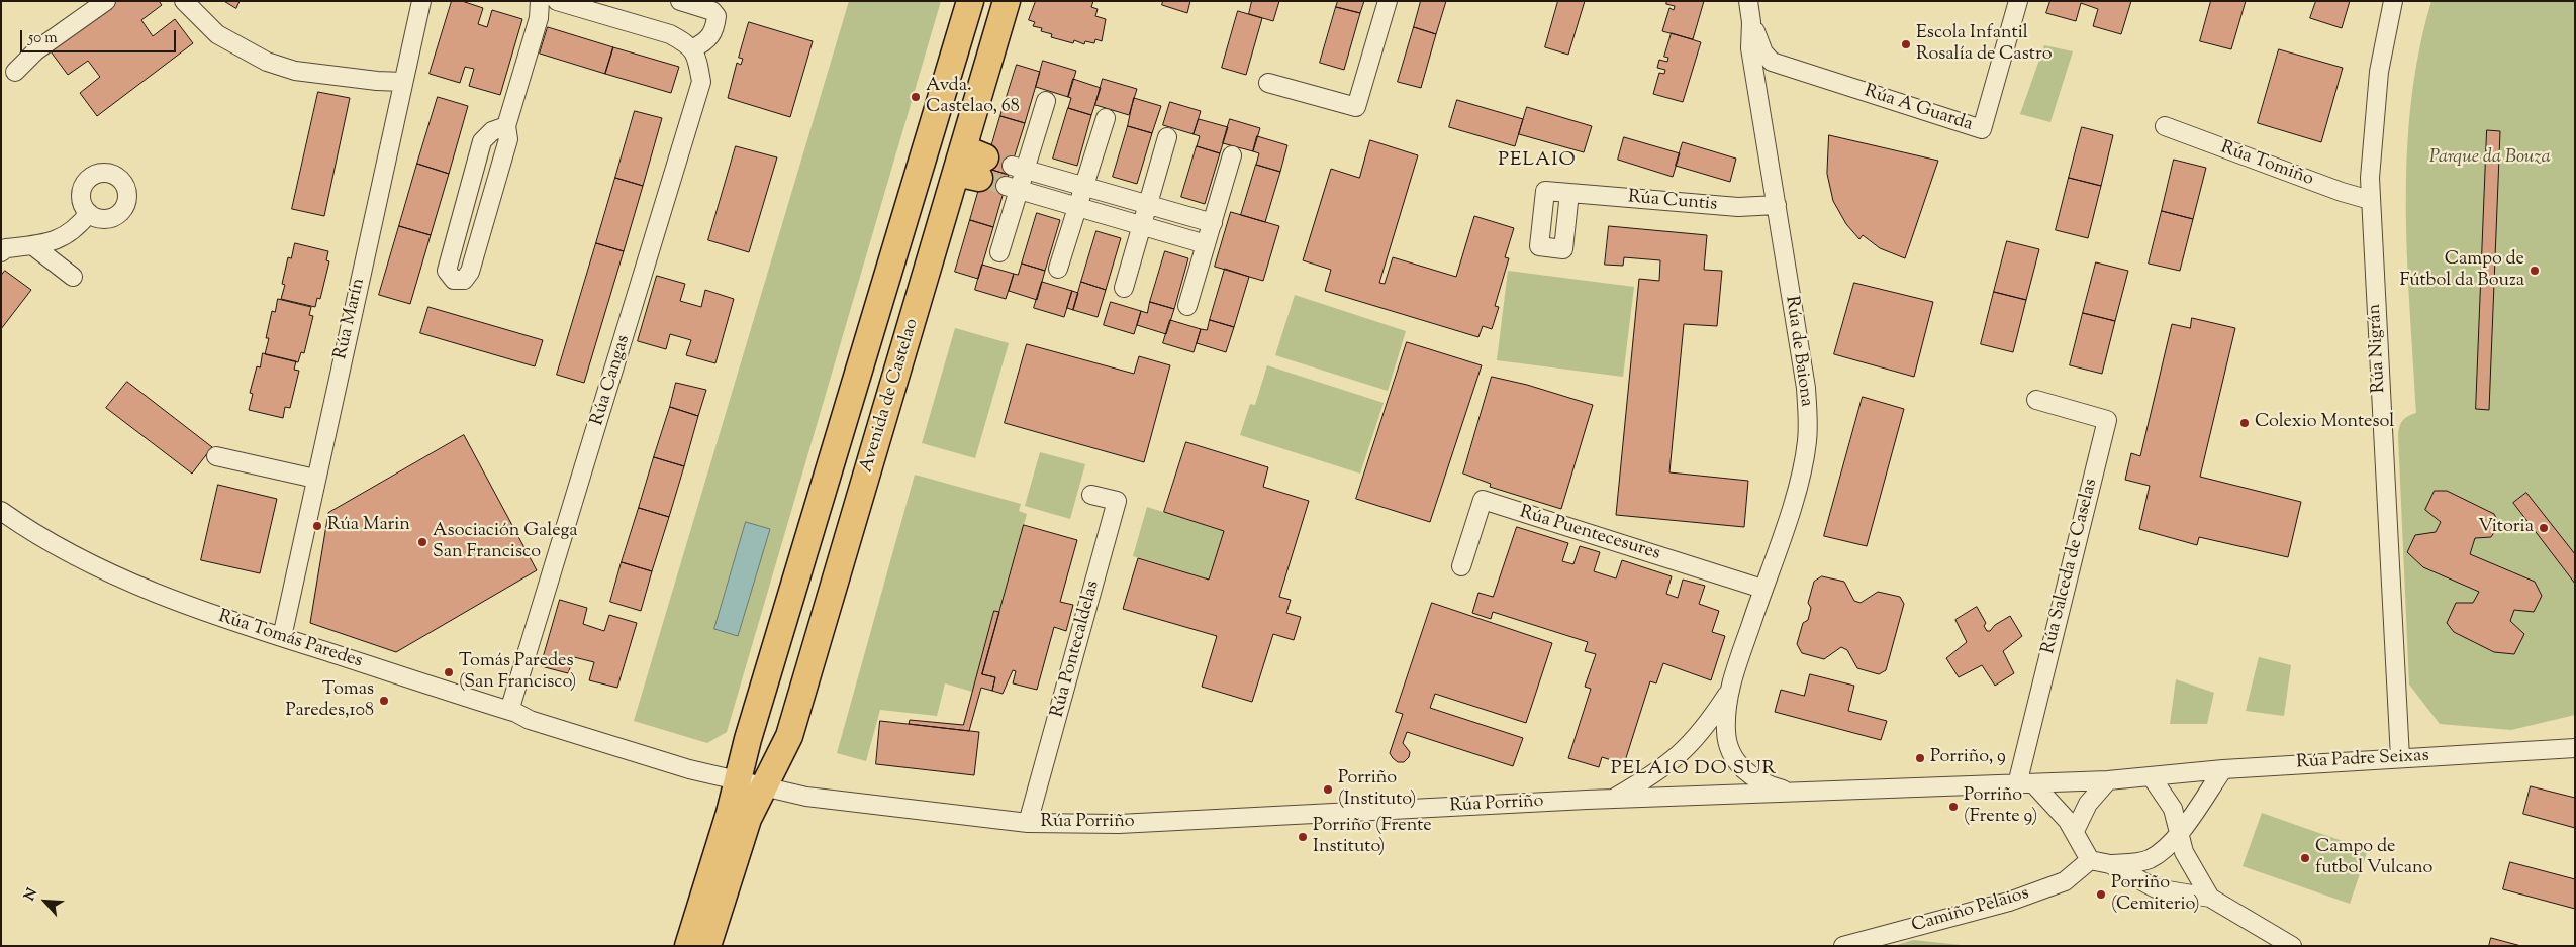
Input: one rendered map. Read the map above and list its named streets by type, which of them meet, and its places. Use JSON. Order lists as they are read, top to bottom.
{
  "streets": {
    "main road": ["Avenida de Castelao"],
    "street": [
      "Rúa A Guarda",
      "Rúa Tomiño",
      "Rúa Cuntis",
      "Rúa Marín",
      "Rúa Nigrán",
      "Rúa de Baiona",
      "Rúa Cangas",
      "Rúa Puentecesures",
      "Rúa Salceda de Caselas",
      "Rúa Tomás Paredes",
      "Rúa Pontecaldelas",
      "Rúa Padre Seixas",
      "Rúa Porriño",
      "Camiño Pelaios"
    ]
  },
  "crossings": [
    ["Rúa A Guarda", "Rúa de Baiona"],
    ["Rúa Tomiño", "Rúa Nigrán"],
    ["Rúa Cuntis", "Rúa de Baiona"],
    ["Rúa Marín", "Rúa Tomás Paredes"],
    ["Rúa Nigrán", "Rúa Padre Seixas"],
    ["Rúa de Baiona", "Rúa Puentecesures"],
    ["Rúa de Baiona", "Rúa Porriño"],
    ["Rúa Cangas", "Rúa Tomás Paredes"],
    ["Avenida de Castelao", "Rúa Tomás Paredes"],
    ["Avenida de Castelao", "Rúa Porriño"],
    ["Rúa Salceda de Caselas", "Rúa Porriño"],
    ["Rúa Tomás Paredes", "Rúa Porriño"],
    ["Rúa Pontecaldelas", "Rúa Porriño"],
    ["Rúa Padre Seixas", "Rúa Porriño"],
    ["Rúa Padre Seixas", "Camiño Pelaios"],
    ["Rúa Porriño", "Camiño Pelaios"]
  ],
  "districts": ["PELAIO", "PELAIO DO SUR"],
  "parks": ["Parque da Bouza"],
  "places": [
    "Escola Infantil Rosalía de Castro",
    "Avda. Castelao, 68",
    "Campo de Fútbol da Bouza",
    "Colexio Montesol",
    "Rúa Marin",
    "Vitoria",
    "Asociación Galega San Francisco",
    "Tomás Paredes (San Francisco)",
    "Tomas Paredes,108",
    "Porriño, 9",
    "Porriño (Instituto)",
    "Porriño (Frente 9)",
    "Porriño (Frente Instituto)",
    "Campo de futbol Vulcano",
    "Porriño (Cemiterio)"
  ],
  "scale_bar": "50 m",
  "north": "top left"
}
